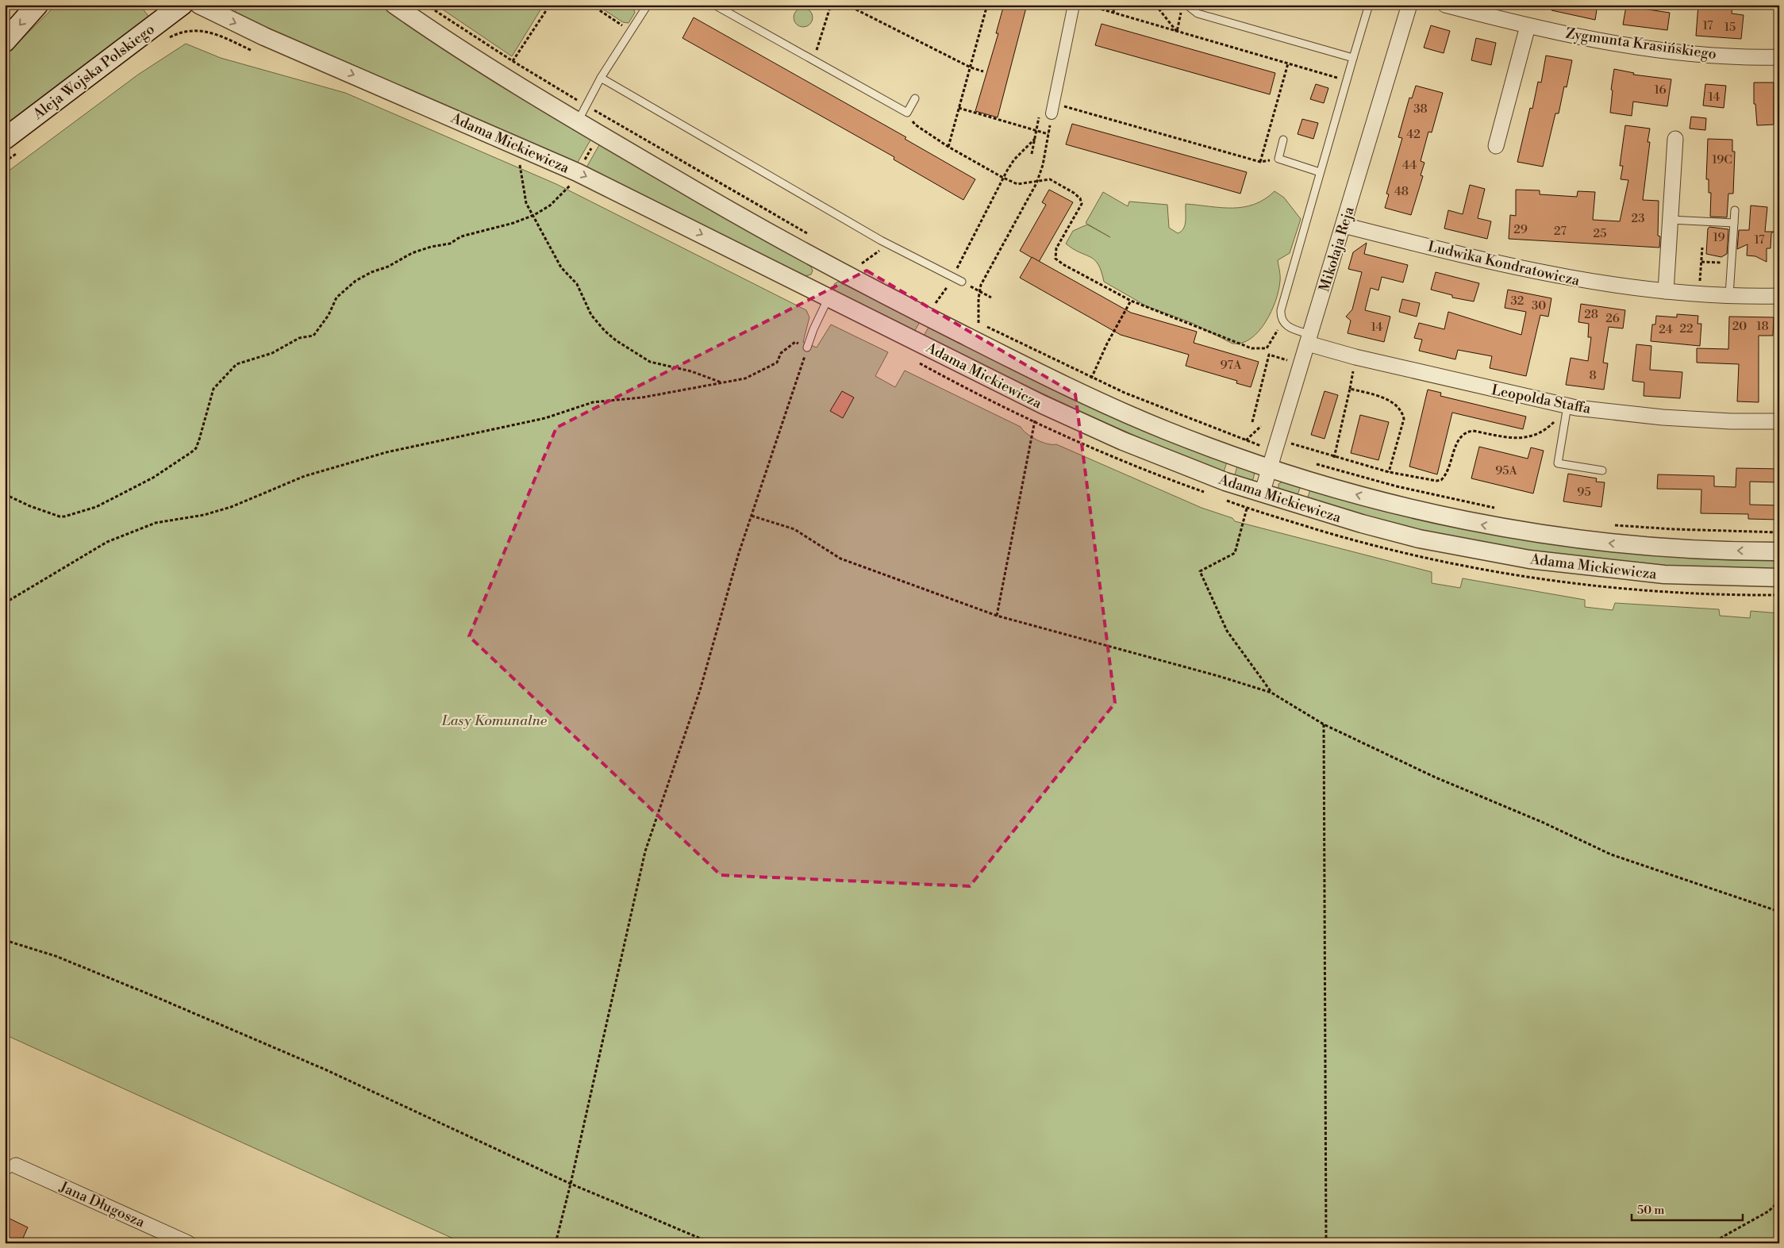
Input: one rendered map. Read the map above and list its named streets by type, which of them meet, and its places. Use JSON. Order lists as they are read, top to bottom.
{
  "streets": {
    "main road": ["Aleja Wojska Polskiego"],
    "street": [
      "Zygmunta Krasińskiego",
      "Adama Mickiewicza",
      "Mikołaja Reja",
      "Ludwika Kondratowicza",
      "Leopolda Staffa",
      "Jana Długosza"
    ]
  },
  "crossings": [
    ["Adama Mickiewicza", "Mikołaja Reja"],
    ["Mikołaja Reja", "Ludwika Kondratowicza"],
    ["Mikołaja Reja", "Leopolda Staffa"]
  ],
  "parks": ["Lasy Komunalne"],
  "house_numbers": [
    "17",
    "15",
    "16",
    "14",
    "38",
    "42",
    "19C",
    "44",
    "48",
    "23",
    "29",
    "27",
    "25",
    "19",
    "17",
    "32",
    "30",
    "28",
    "26",
    "20",
    "18",
    "14",
    "22",
    "24",
    "97A",
    "8",
    "95A",
    "95"
  ],
  "scale_bar": "50 m"
}
